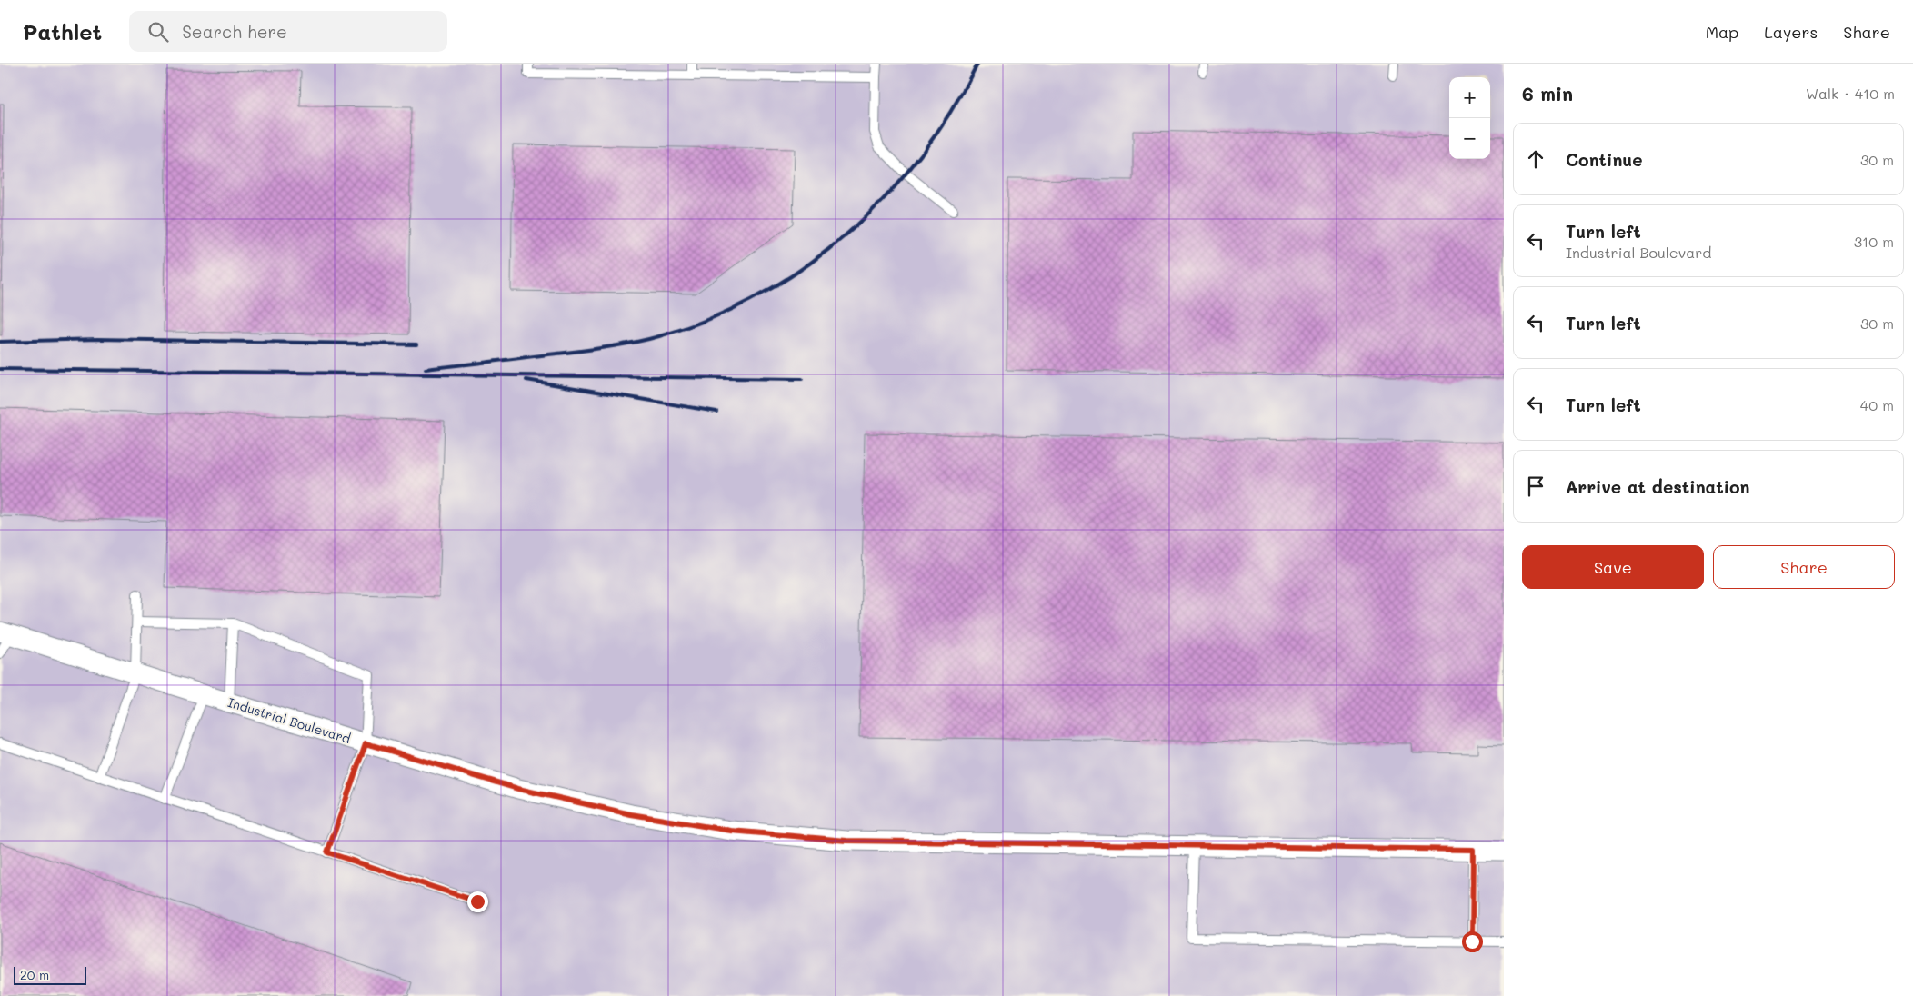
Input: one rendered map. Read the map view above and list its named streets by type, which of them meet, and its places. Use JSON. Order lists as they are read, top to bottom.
{
  "streets": {
    "street": ["Industrial Boulevard"]
  },
  "scale_bar": "20 m",
  "page": {
    "header": "Pathlet",
    "search": "Search here",
    "nav": ["Map", "Layers", "Share"],
    "heading": ["6 min", "Walk · 410 m"],
    "map_buttons": ["+", "−"],
    "list": [
      ["Continue", "30 m"],
      ["Turn left", "Industrial Boulevard", "310 m"],
      ["Turn left", "30 m"],
      ["Turn left", "40 m"],
      "Arrive at destination"
    ],
    "buttons": ["Save", "Share"],
    "scale": "20 m"
  }
}
